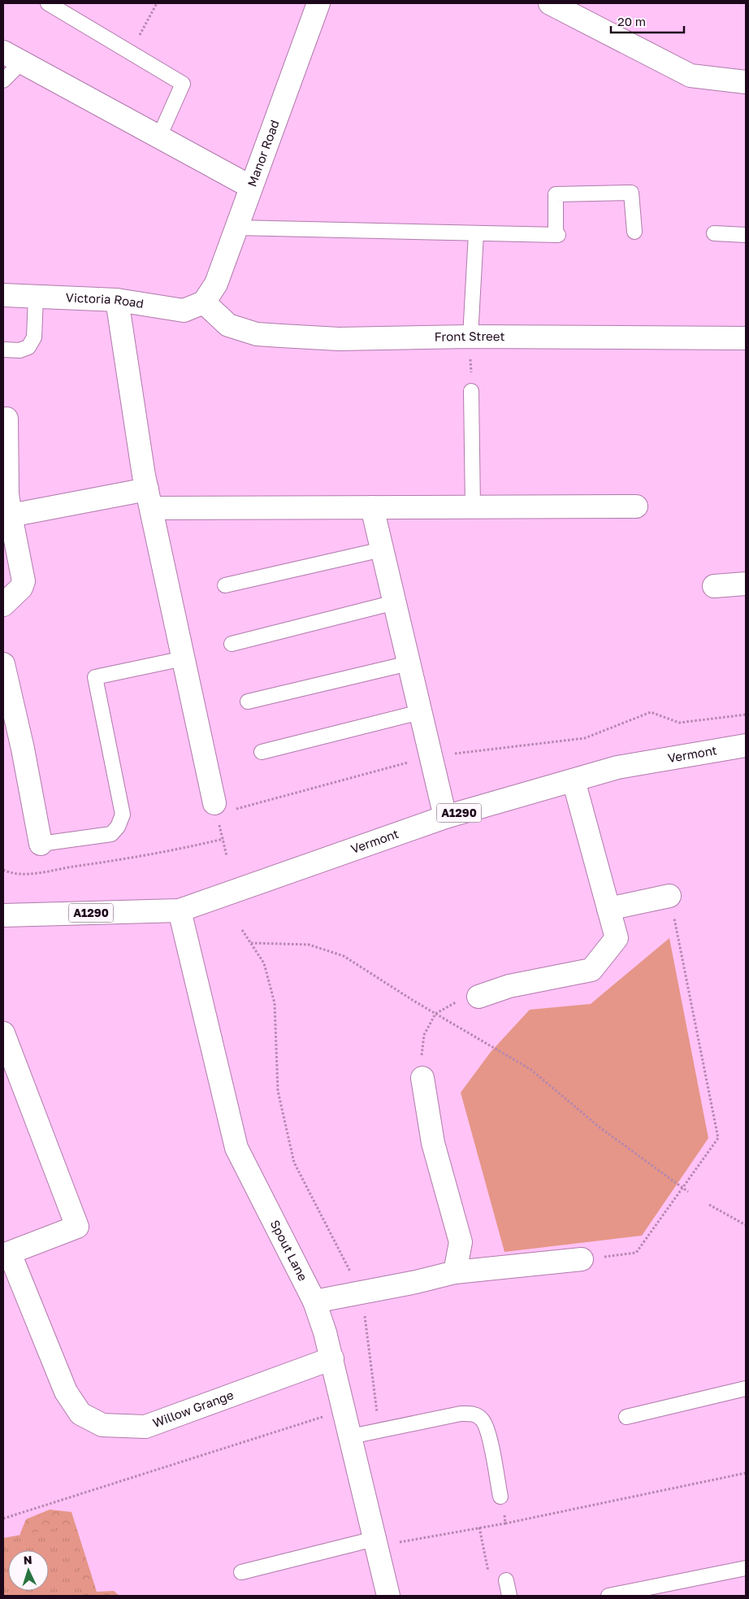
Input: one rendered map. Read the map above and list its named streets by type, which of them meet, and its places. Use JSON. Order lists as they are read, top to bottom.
{
  "streets": {
    "street": [
      "Manor Road",
      "Victoria Road",
      "Front Street",
      "Vermont",
      "A1290",
      "Spout Lane",
      "Willow Grange"
    ]
  },
  "crossings": [
    ["Manor Road", "Victoria Road"],
    ["Manor Road", "Front Street"],
    ["Victoria Road", "Front Street"],
    ["Vermont", "Spout Lane"],
    ["Spout Lane", "Willow Grange"]
  ],
  "scale_bar": "20 m",
  "north": "top"
}
